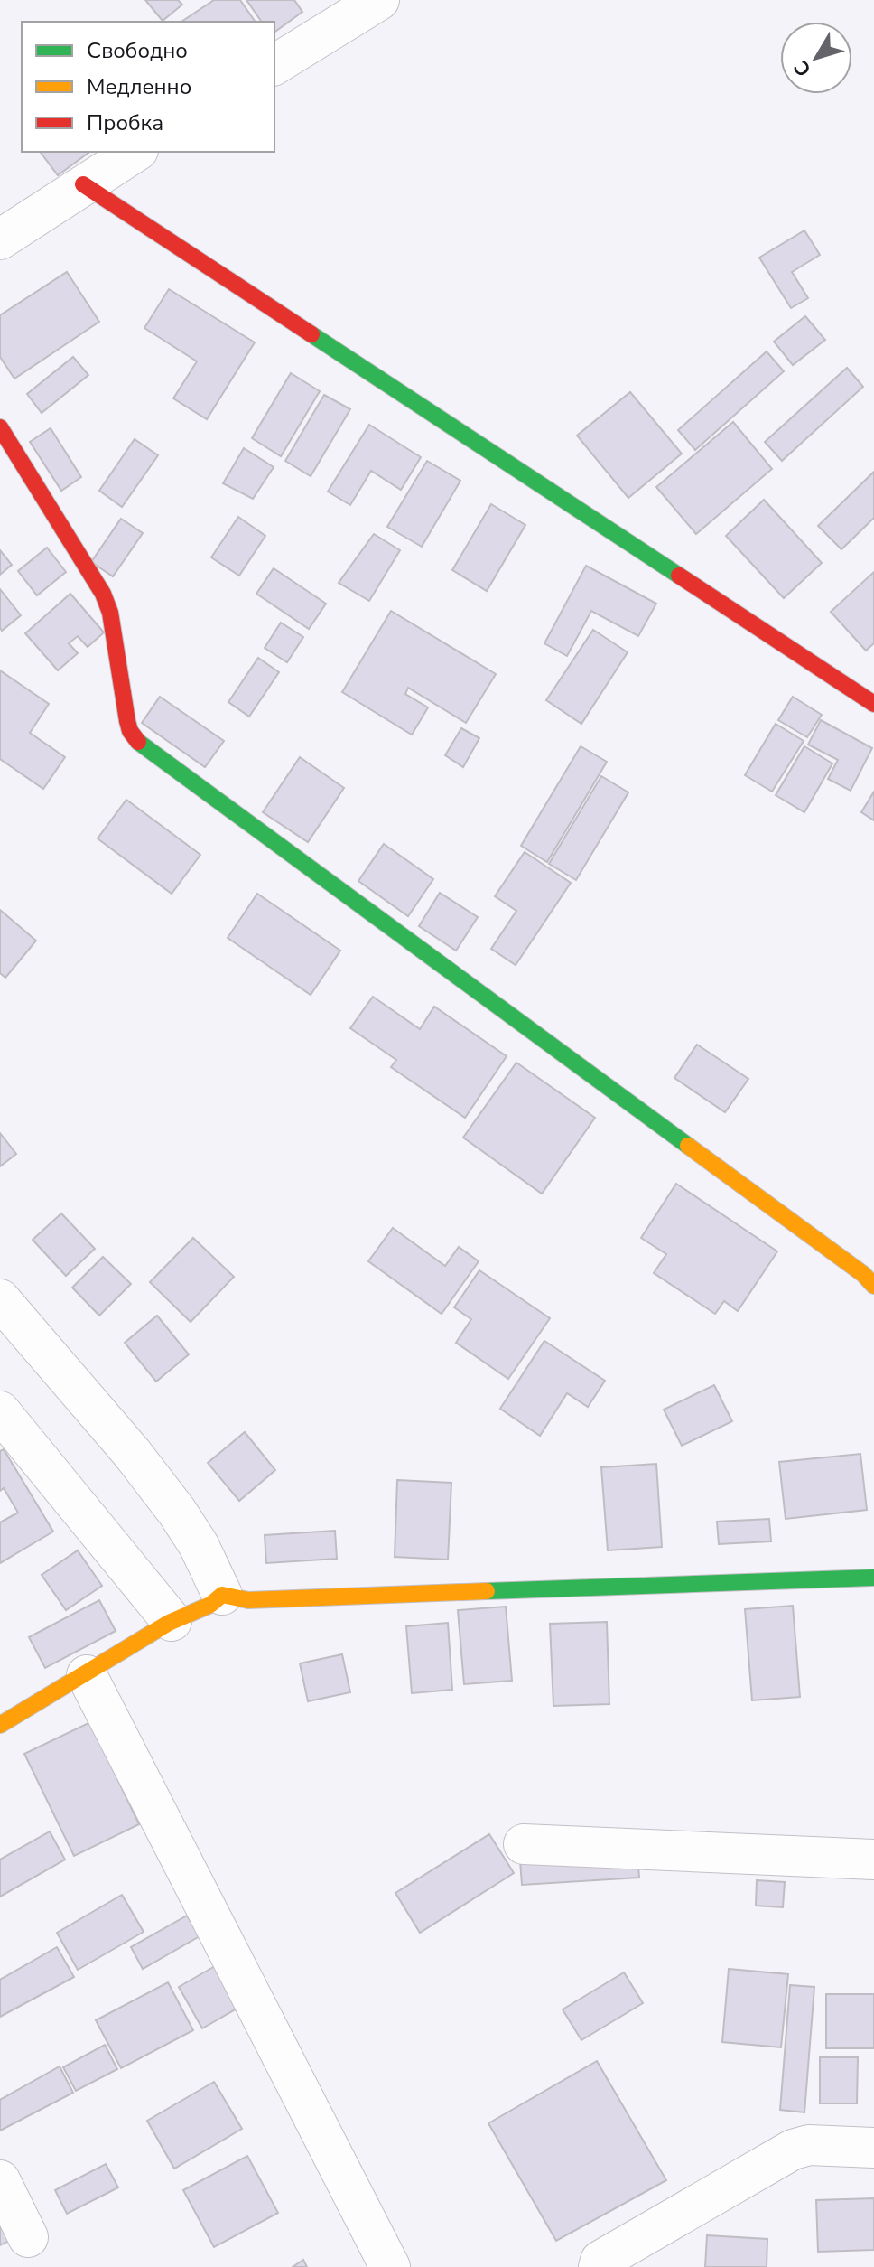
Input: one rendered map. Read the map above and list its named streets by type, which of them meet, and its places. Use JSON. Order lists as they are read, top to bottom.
{
  "legend": ["Свободно", "Медленно", "Пробка"],
  "north": "bottom left"
}
